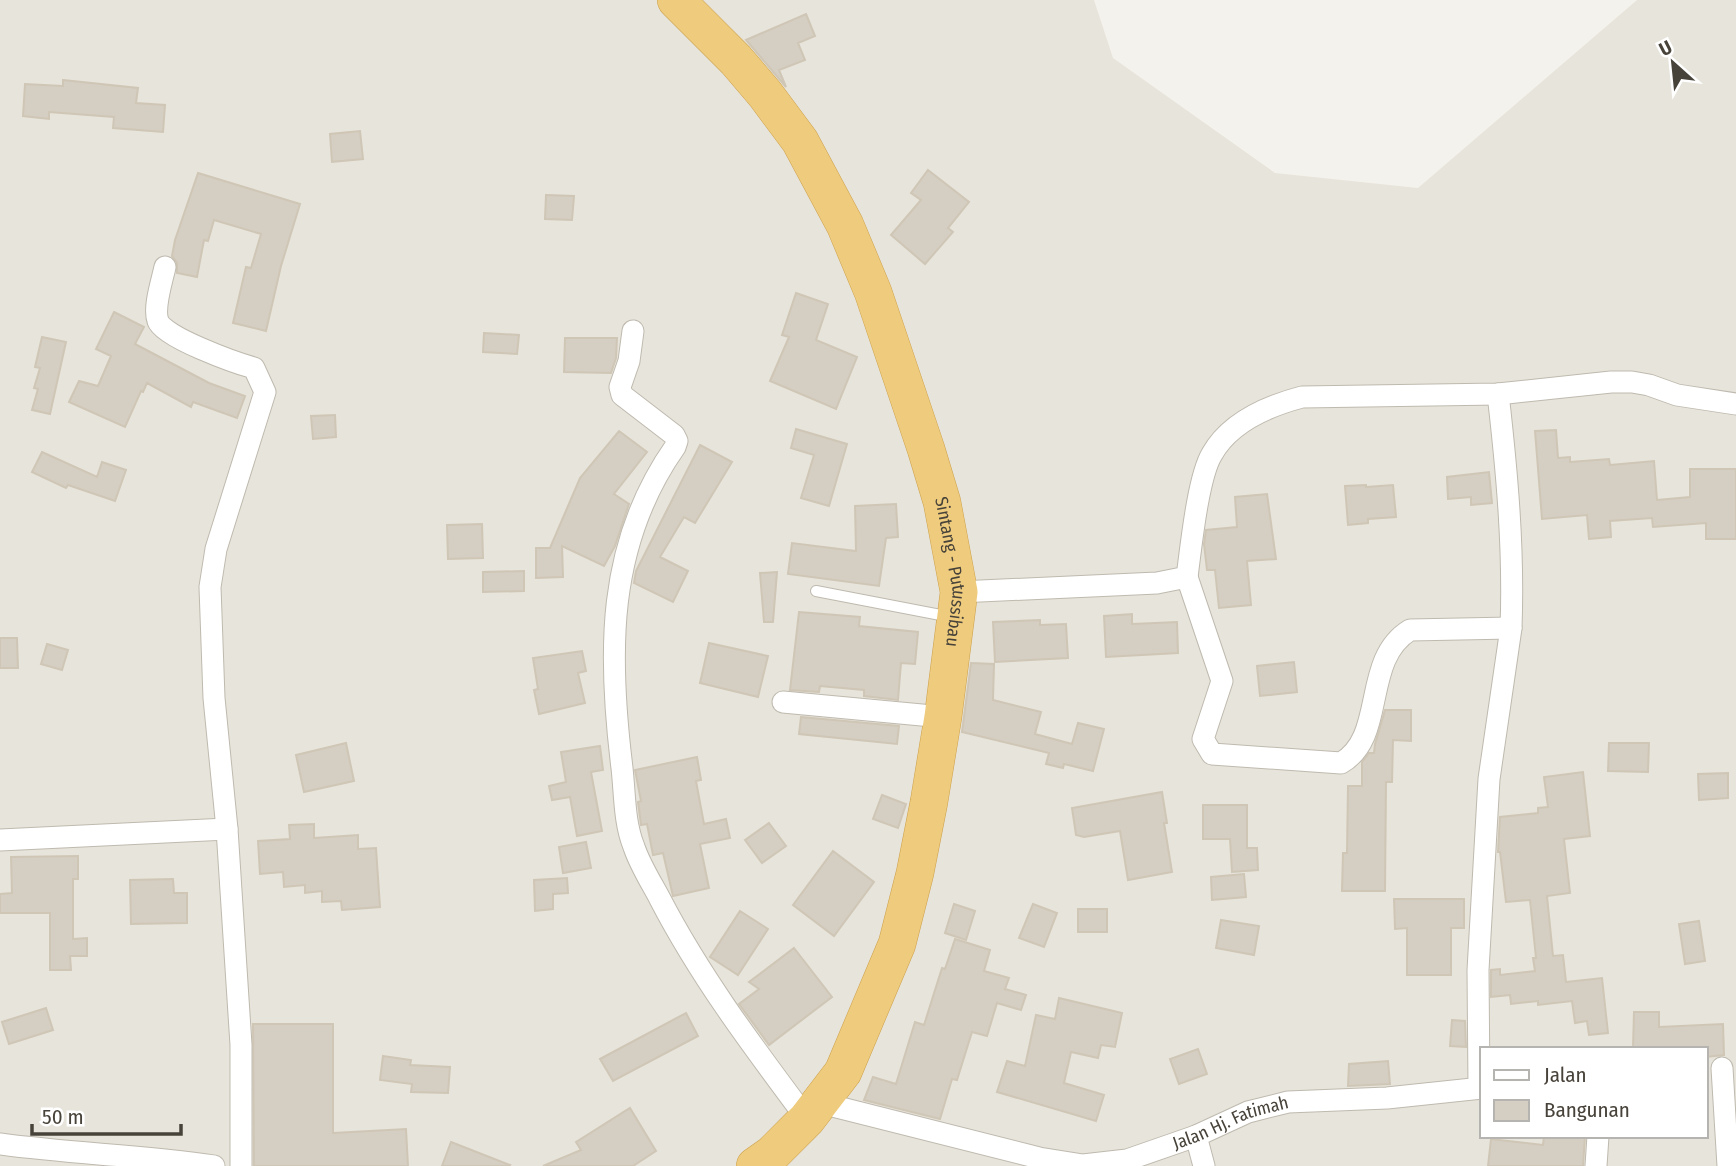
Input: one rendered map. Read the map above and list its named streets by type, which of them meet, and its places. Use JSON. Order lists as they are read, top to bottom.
{
  "streets": {
    "highway": ["Sintang - Putussibau"],
    "street": ["Jalan Hj. Fatimah"]
  },
  "crossings": [
    ["Sintang - Putussibau", "Jalan Hj. Fatimah"]
  ],
  "legend": ["Jalan", "Bangunan"],
  "scale_bar": "50 m",
  "north": "top left"
}
